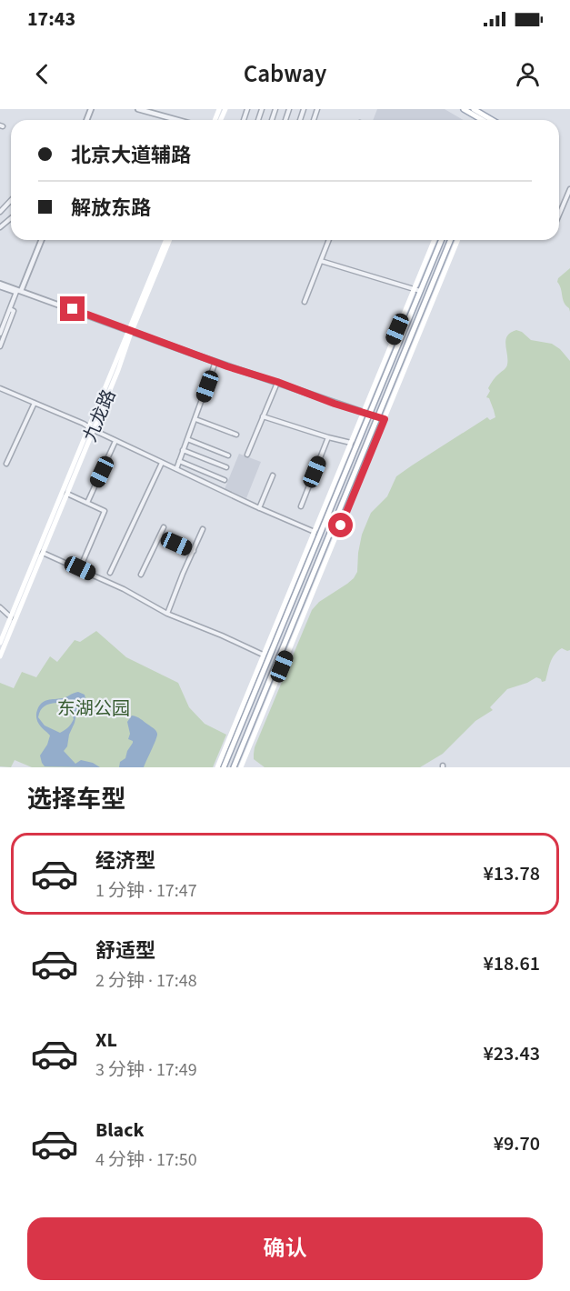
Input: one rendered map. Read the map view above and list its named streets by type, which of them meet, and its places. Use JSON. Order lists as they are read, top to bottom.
{
  "streets": {
    "main road": ["九龙路"]
  },
  "parks": ["东湖公园"],
  "page": {
    "status": "17:43",
    "header": "Cabway",
    "banner": ["北京大道辅路", "解放东路"],
    "heading": "选择车型",
    "list": [
      {
        "name": "经济型",
        "note": "1 分钟 · 17:47",
        "value": "¥13.78"
      },
      {
        "name": "舒适型",
        "note": "2 分钟 · 17:48",
        "value": "¥18.61"
      },
      {
        "name": "XL",
        "note": "3 分钟 · 17:49",
        "value": "¥23.43"
      },
      {
        "name": "Black",
        "note": "4 分钟 · 17:50",
        "value": "¥9.70"
      }
    ],
    "buttons": "确认"
  }
}
